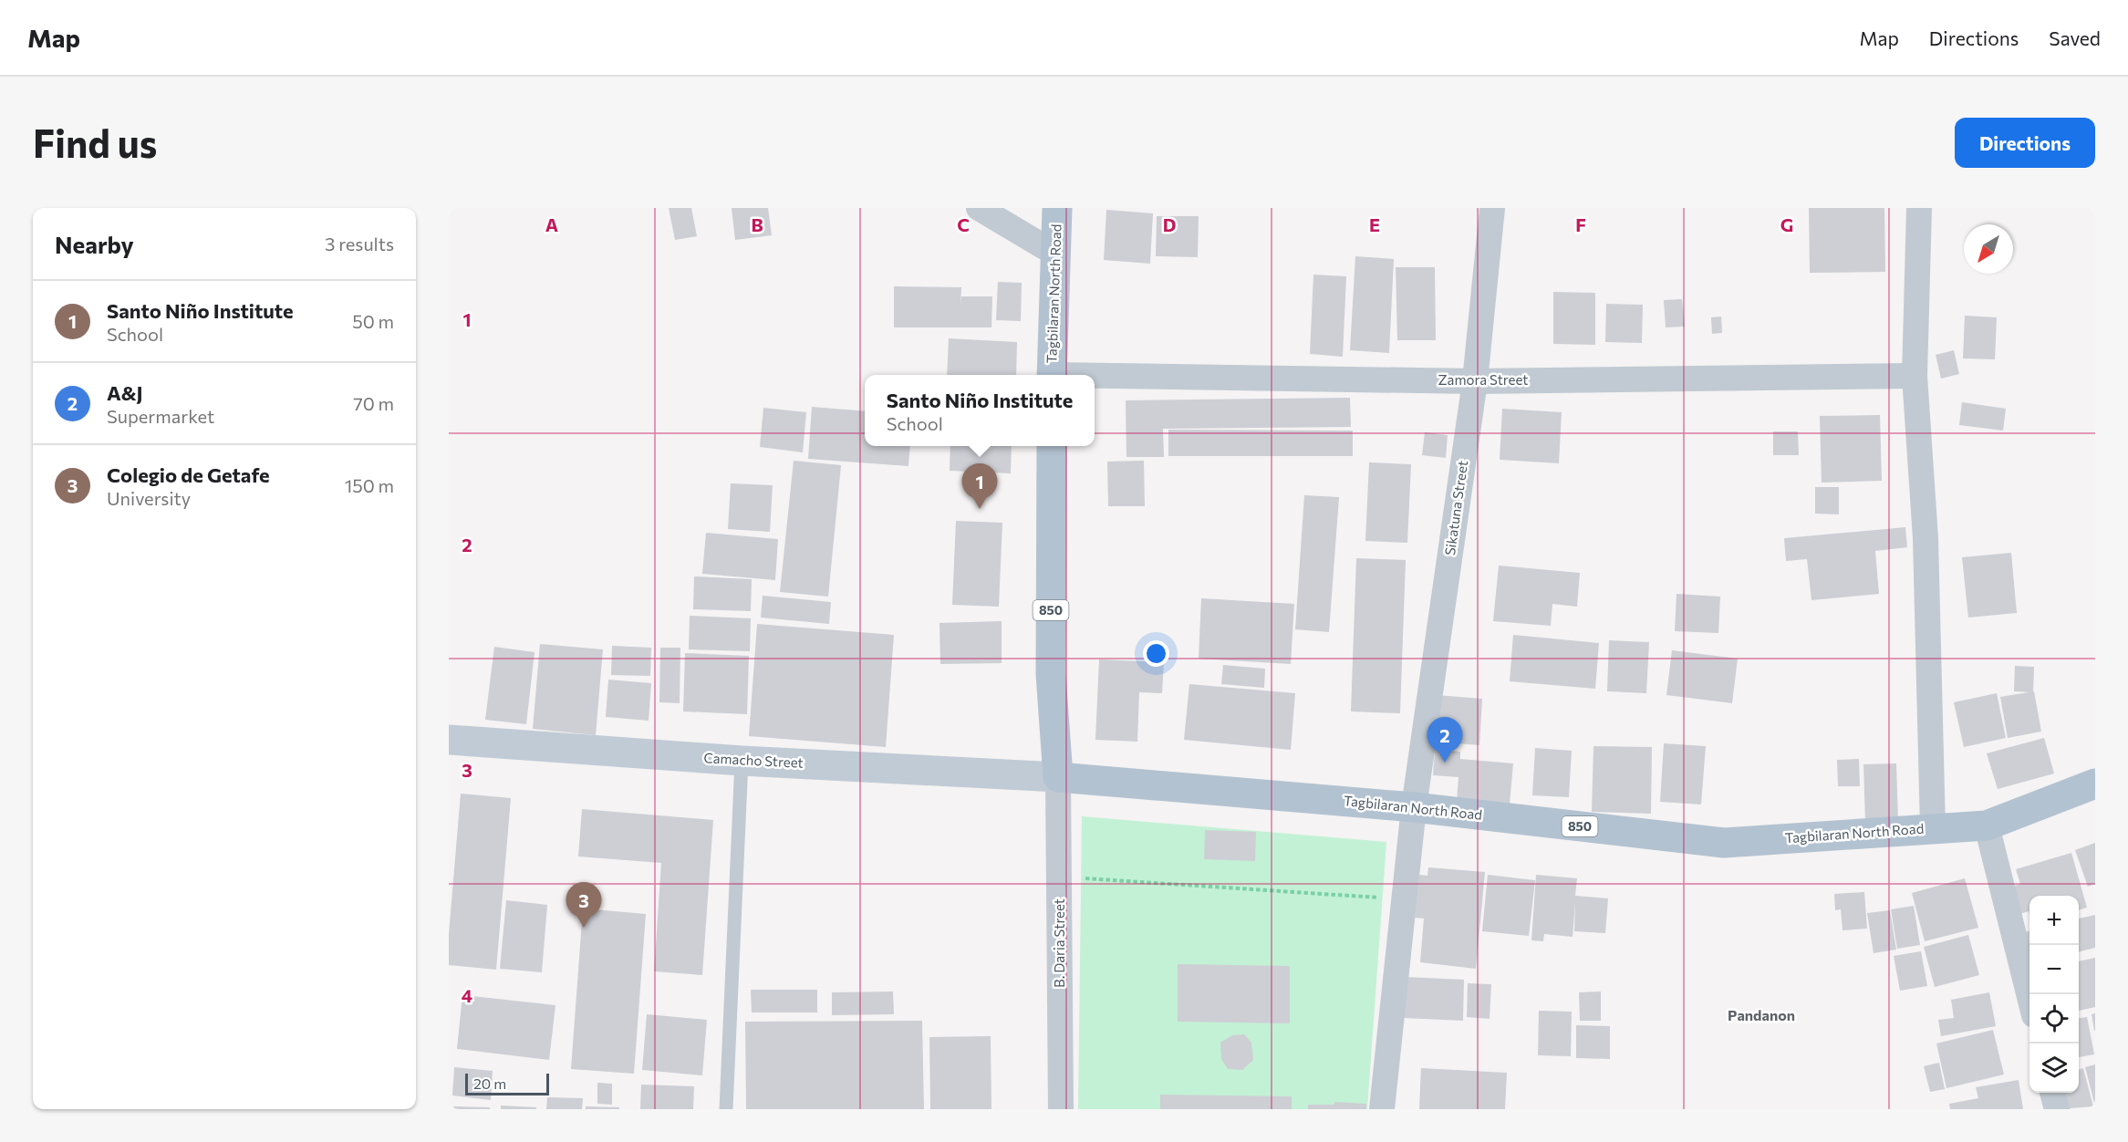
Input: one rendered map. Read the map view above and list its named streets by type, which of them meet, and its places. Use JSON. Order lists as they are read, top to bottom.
{
  "streets": {
    "main road": ["Tagbilaran North Road", "850"],
    "street": [
      "Zamora Street",
      "Sikatuna Street",
      "Camacho Street",
      "B. Daria Street"
    ]
  },
  "crossings": [
    ["Tagbilaran North Road", "Sikatuna Street"],
    ["Tagbilaran North Road", "850"],
    ["Tagbilaran North Road", "Camacho Street"],
    ["Tagbilaran North Road", "B. Daria Street"],
    ["Zamora Street", "Sikatuna Street"],
    ["850", "Camacho Street"],
    ["850", "B. Daria Street"],
    ["Camacho Street", "B. Daria Street"]
  ],
  "districts": ["Pandanon"],
  "scale_bar": "20 m",
  "north": "bottom left",
  "page": {
    "header": "Map",
    "nav": ["Map", "Directions", "Saved"],
    "buttons": "Directions",
    "title": "Find us",
    "heading": ["Nearby", "3 results"],
    "list": [
      {
        "mark": "1",
        "name": "Santo Niño Institute",
        "note": "School",
        "value": "50 m"
      },
      {
        "mark": "2",
        "name": "A&J",
        "note": "Supermarket",
        "value": "70 m"
      },
      {
        "mark": "3",
        "name": "Colegio de Getafe",
        "note": "University",
        "value": "150 m"
      }
    ],
    "popup": ["Santo Niño Institute", "School"],
    "pins": ["1", "2", "3"],
    "map_buttons": ["+", "−"],
    "scale": "20 m"
  },
  "grid": {
    "columns": [
      "A",
      "B",
      "C",
      "D",
      "E",
      "F",
      "G"
    ],
    "rows": [
      "1",
      "2",
      "3",
      "4"
    ]
  }
}
